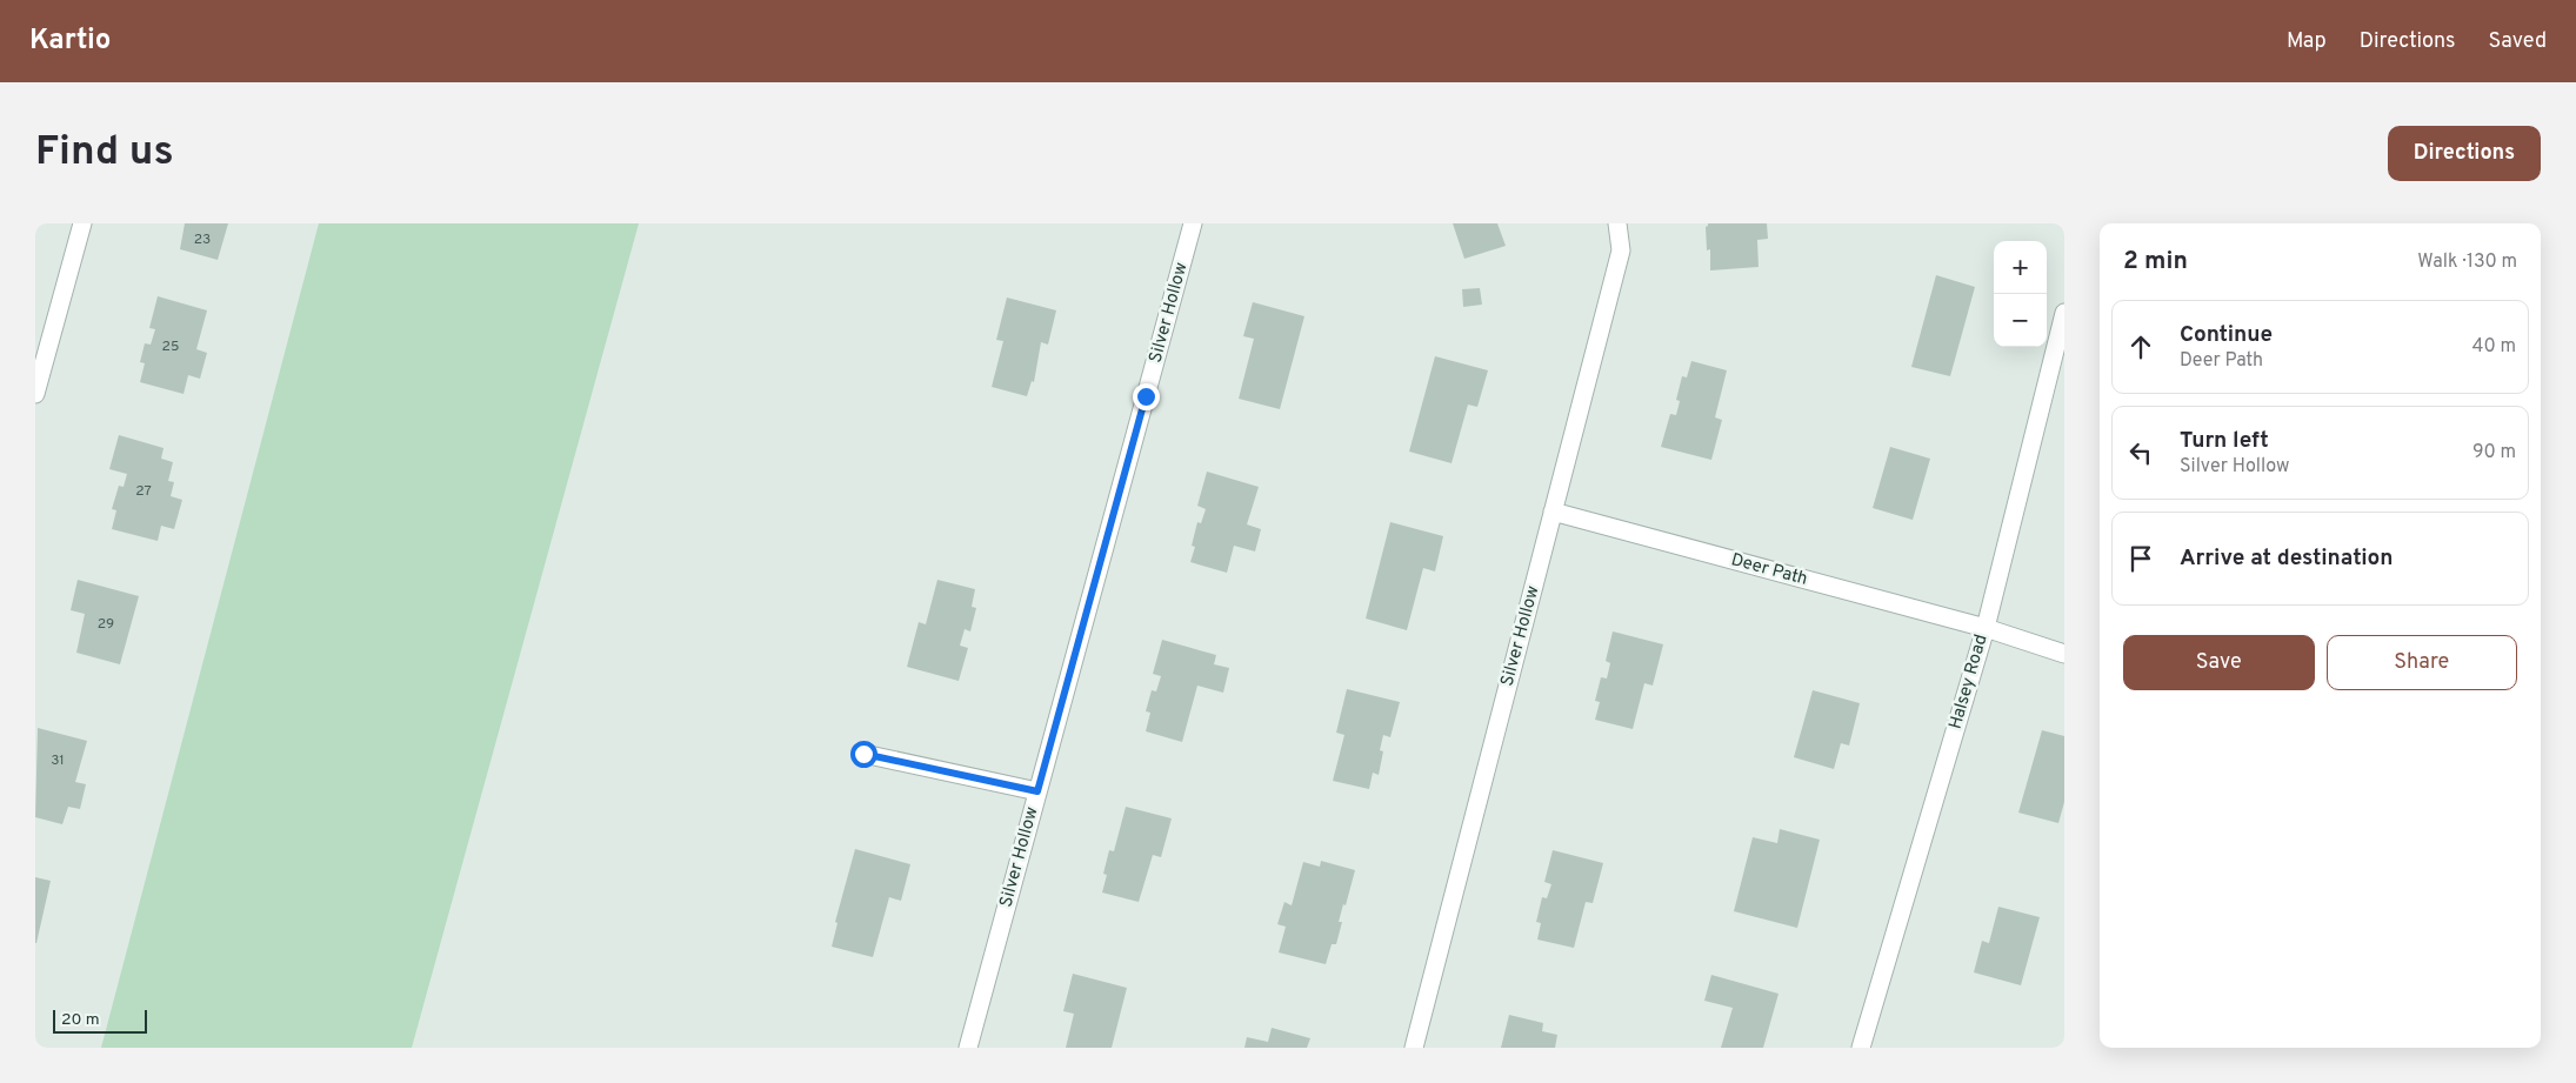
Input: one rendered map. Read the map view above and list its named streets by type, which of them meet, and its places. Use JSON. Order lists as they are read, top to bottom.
{
  "streets": {
    "street": ["Silver Hollow", "Deer Path", "Halsey Road"]
  },
  "crossings": [
    ["Silver Hollow", "Deer Path"],
    ["Deer Path", "Halsey Road"]
  ],
  "house_numbers": [
    "23",
    "25",
    "27",
    "29",
    "31"
  ],
  "scale_bar": "20 m",
  "page": {
    "header": "Kartio",
    "nav": ["Map", "Directions", "Saved"],
    "buttons": [
      "Directions",
      ["Save", "Share"]
    ],
    "title": "Find us",
    "heading": ["2 min", "Walk · 130 m"],
    "map_buttons": ["+", "−"],
    "list": [
      ["Continue", "Deer Path", "40 m"],
      ["Turn left", "Silver Hollow", "90 m"],
      "Arrive at destination"
    ],
    "scale": "20 m"
  }
}
